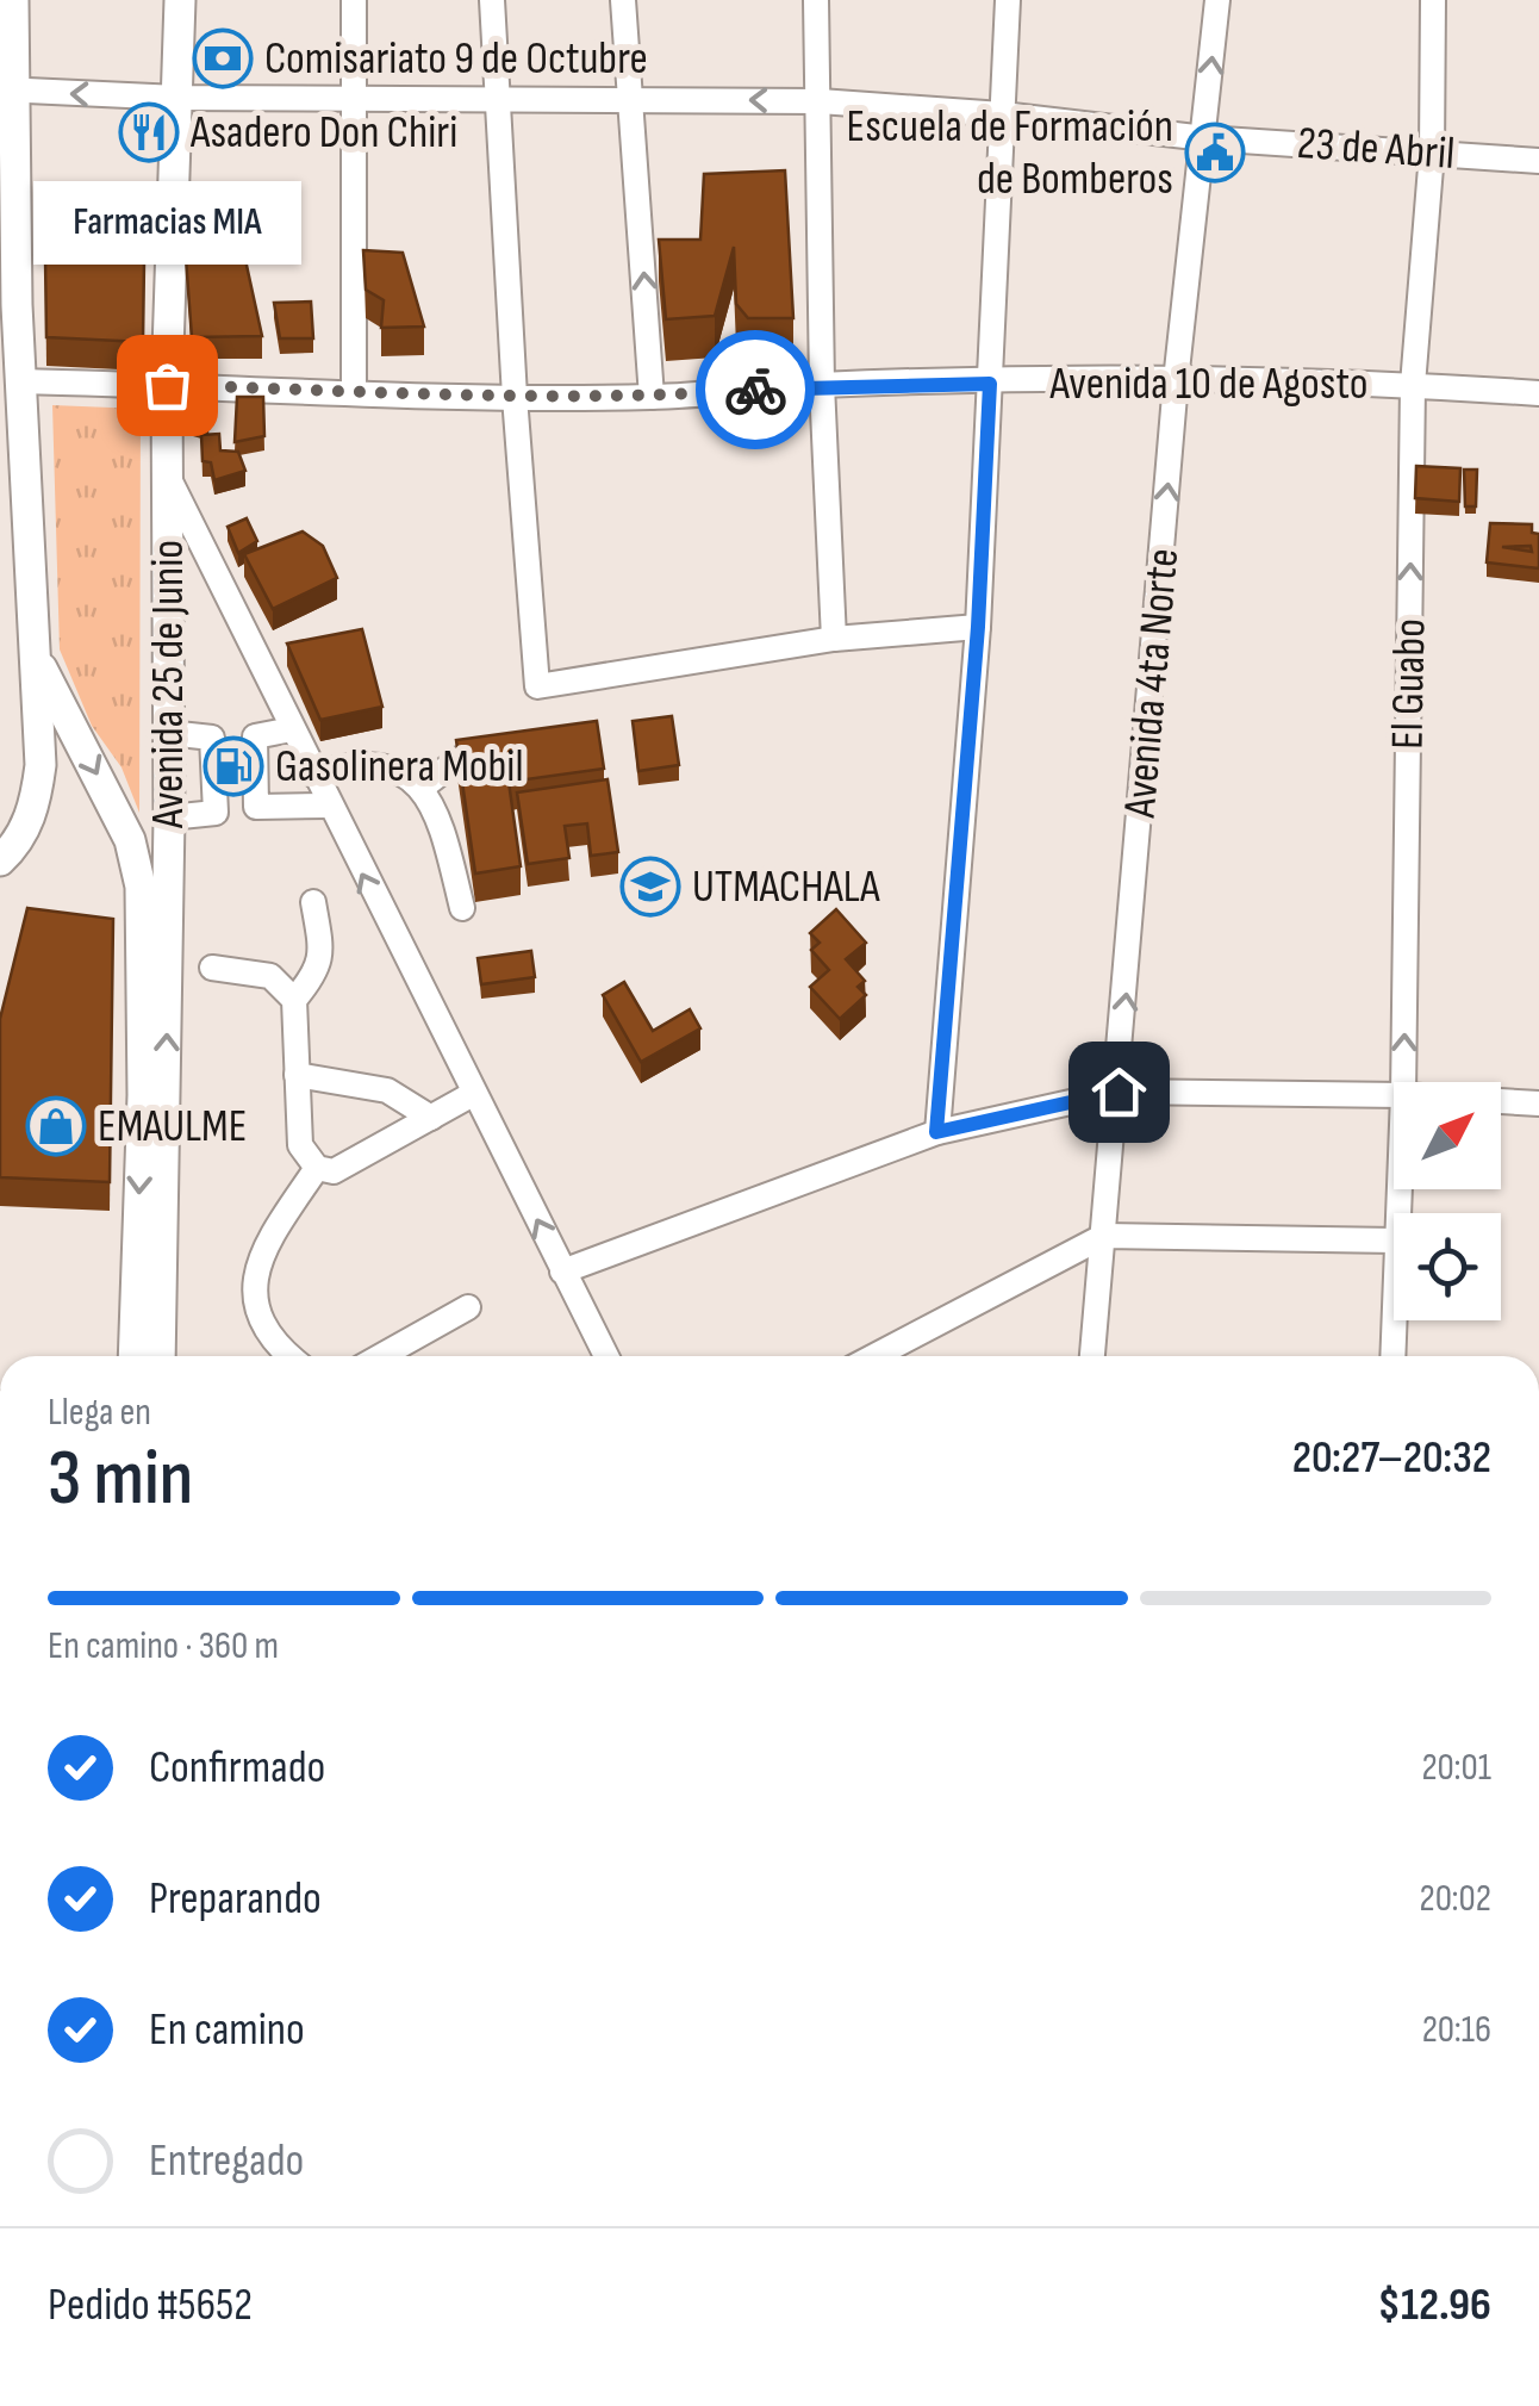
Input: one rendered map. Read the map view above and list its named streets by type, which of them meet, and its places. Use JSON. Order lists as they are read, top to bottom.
{
  "streets": {
    "main road": ["Avenida 25 de Junio"],
    "street": [
      "23 de Abril",
      "Avenida 10 de Agosto",
      "Avenida 4ta Norte",
      "El Guabo"
    ]
  },
  "crossings": [
    ["23 de Abril", "Avenida 4ta Norte"],
    ["23 de Abril", "Avenida 25 de Junio"],
    ["23 de Abril", "El Guabo"],
    ["Avenida 10 de Agosto", "Avenida 4ta Norte"],
    ["Avenida 10 de Agosto", "Avenida 25 de Junio"],
    ["Avenida 10 de Agosto", "El Guabo"]
  ],
  "one_way": ["El Guabo"],
  "places": {
    "bank": ["Comisariato 9 de Octubre"],
    "restaurant": ["Asadero Don Chiri"],
    "public building": ["Escuela de Formación de Bomberos"],
    "other": ["Farmacias MIA"],
    "fuel station": ["Gasolinera Mobil"],
    "school or university": ["UTMACHALA"],
    "shop": ["EMAULME"]
  },
  "north": "top right",
  "page": {
    "bubble": "Farmacias MIA",
    "heading": ["3 min", "Llega en", "20:27–20:32"],
    "panel": ["Pedido #5652", "$12.96"],
    "bar": "En camino · 360 m",
    "list": [
      ["Confirmado", "20:01"],
      ["Preparando", "20:02"],
      ["En camino", "20:16"],
      "Entregado"
    ]
  }
}
